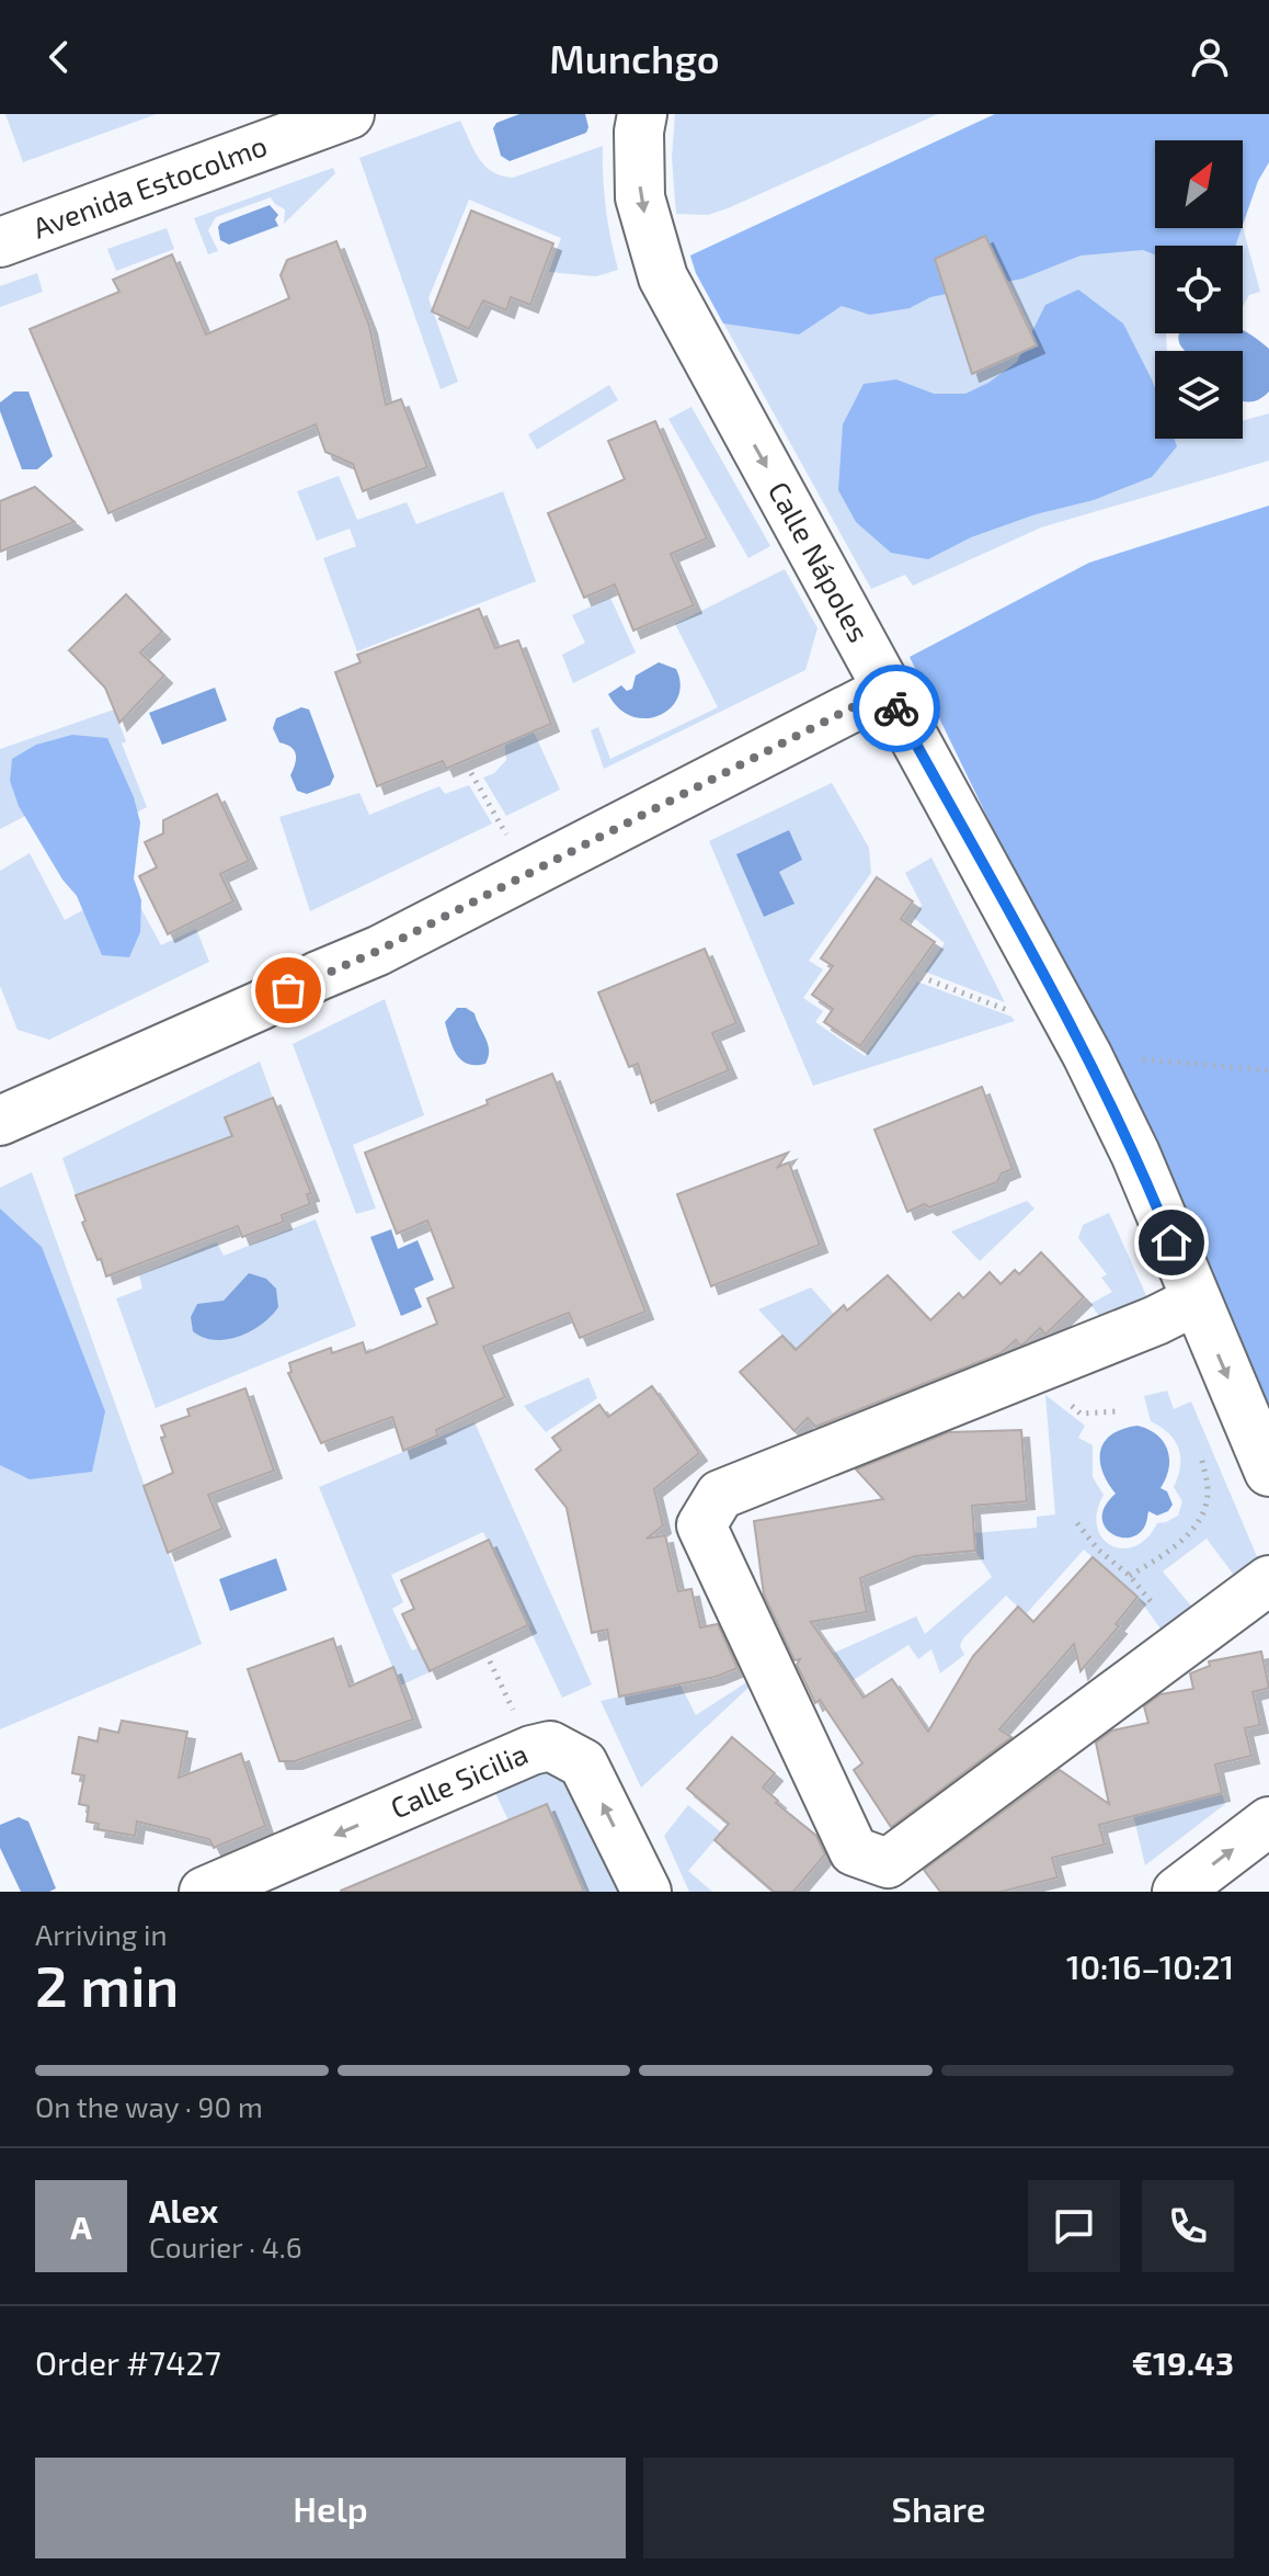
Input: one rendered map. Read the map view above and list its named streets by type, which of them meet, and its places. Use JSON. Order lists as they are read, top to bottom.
{
  "streets": {
    "street": ["Avenida Estocolmo", "Calle Nápoles", "Calle Sicilia"]
  },
  "one_way": ["Calle Nápoles"],
  "north": "top right",
  "page": {
    "header": "Munchgo",
    "heading": ["2 min", "Arriving in", "10:16–10:21"],
    "panel": [
      "Alex",
      "Courier · 4.6",
      "Order #7427",
      "€19.43"
    ],
    "bar": "On the way · 90 m",
    "round": "A",
    "buttons": ["Help", "Share"]
  }
}
